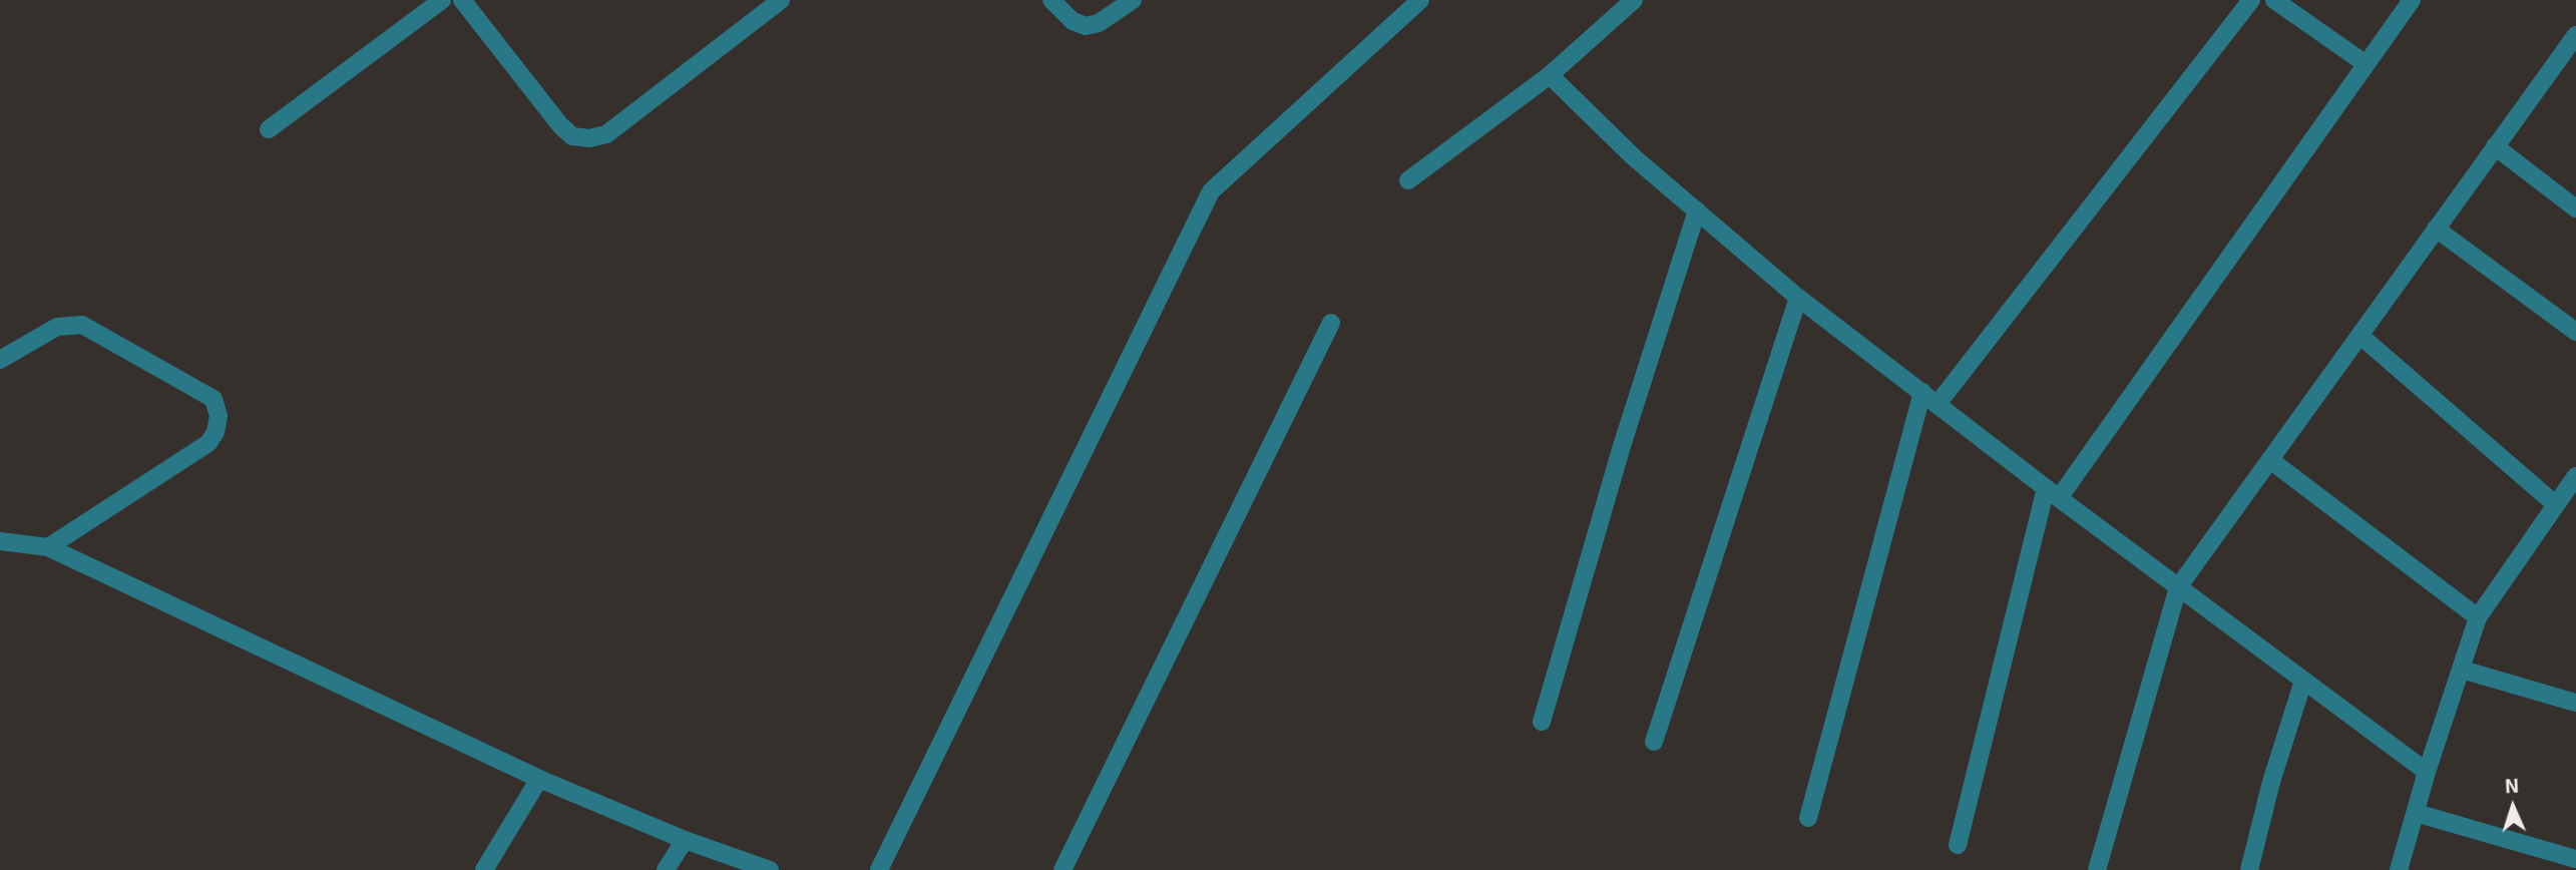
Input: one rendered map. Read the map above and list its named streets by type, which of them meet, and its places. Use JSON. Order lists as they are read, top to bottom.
{
  "north": "top"
}
